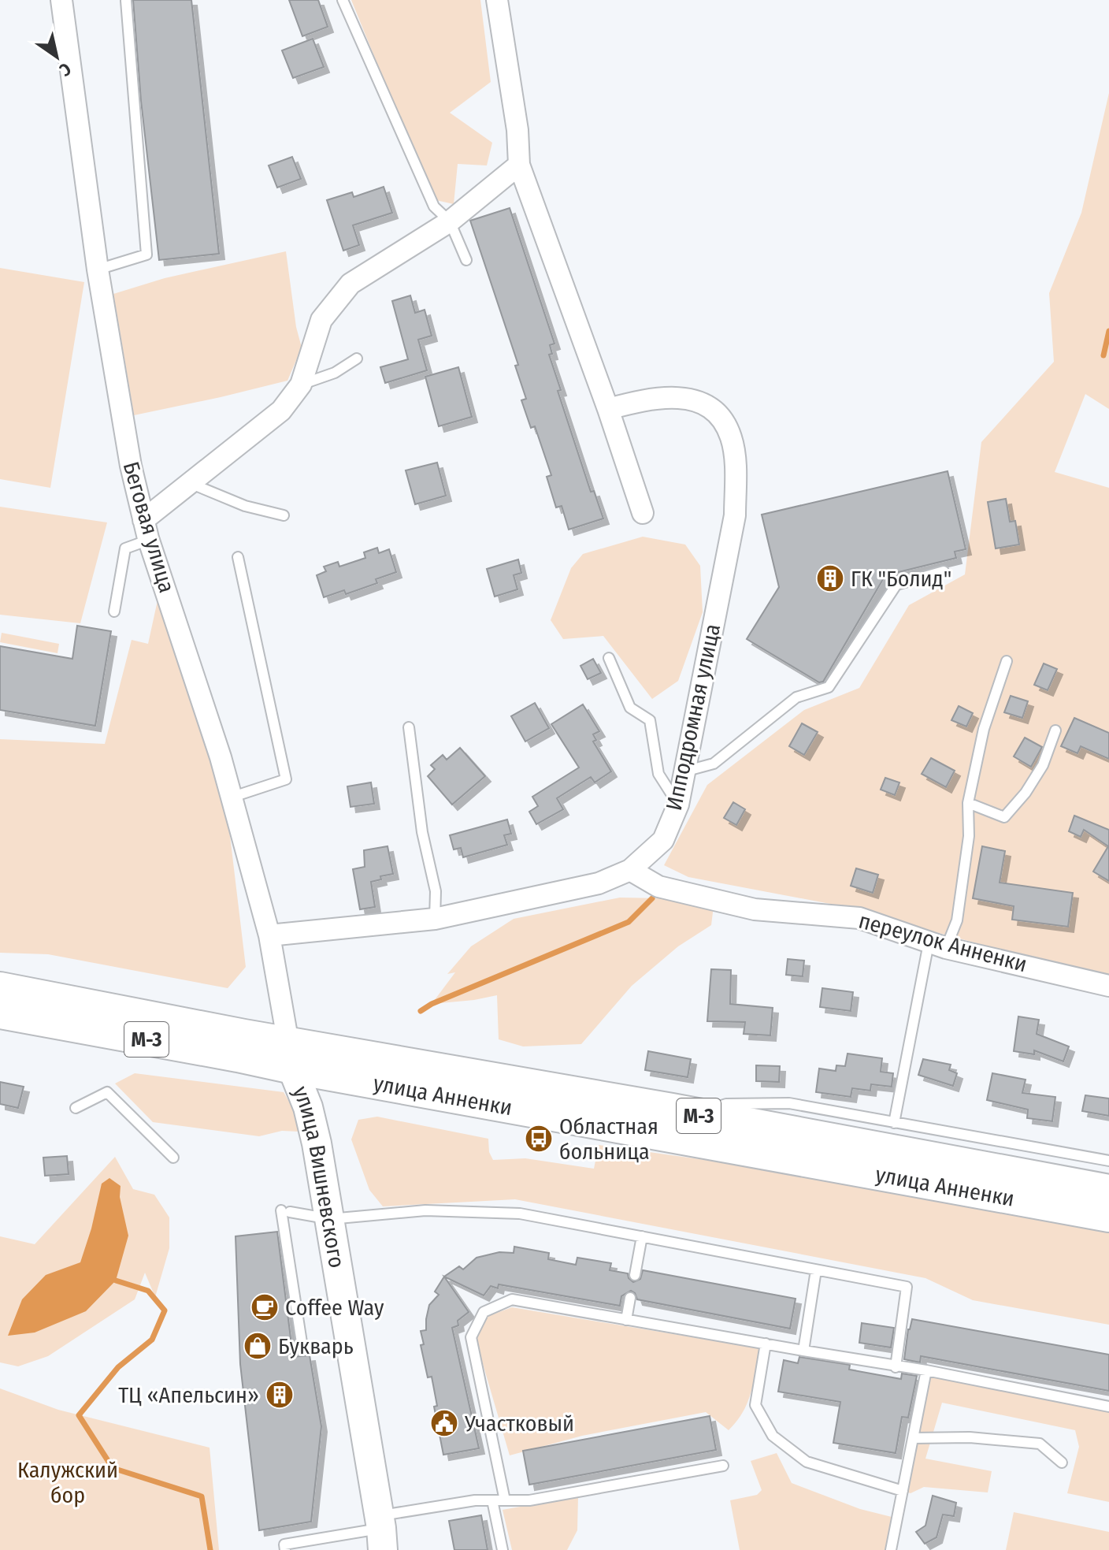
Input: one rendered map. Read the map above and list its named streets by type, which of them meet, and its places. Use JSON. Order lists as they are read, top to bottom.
{
  "streets": {
    "main road": ["М-3", "улица Анненки"],
    "street": [
      "Беговая улица",
      "Ипподромная улица",
      "переулок Анненки",
      "улица Вишневского"
    ]
  },
  "crossings": [
    ["Беговая улица", "Ипподромная улица"],
    ["Беговая улица", "улица Анненки"],
    ["Беговая улица", "улица Вишневского"],
    ["Ипподромная улица", "переулок Анненки"],
    ["улица Анненки", "улица Вишневского"]
  ],
  "parks": ["Калужский бор"],
  "places": {
    "building": ["ГК \"Болид\"", "ТЦ «Апельсин»"],
    "bus stop": ["Областная больница"],
    "cafe": ["Coffee Way"],
    "shop": ["Букварь"],
    "public building": ["Участковый"]
  },
  "north": "bottom right"
}
